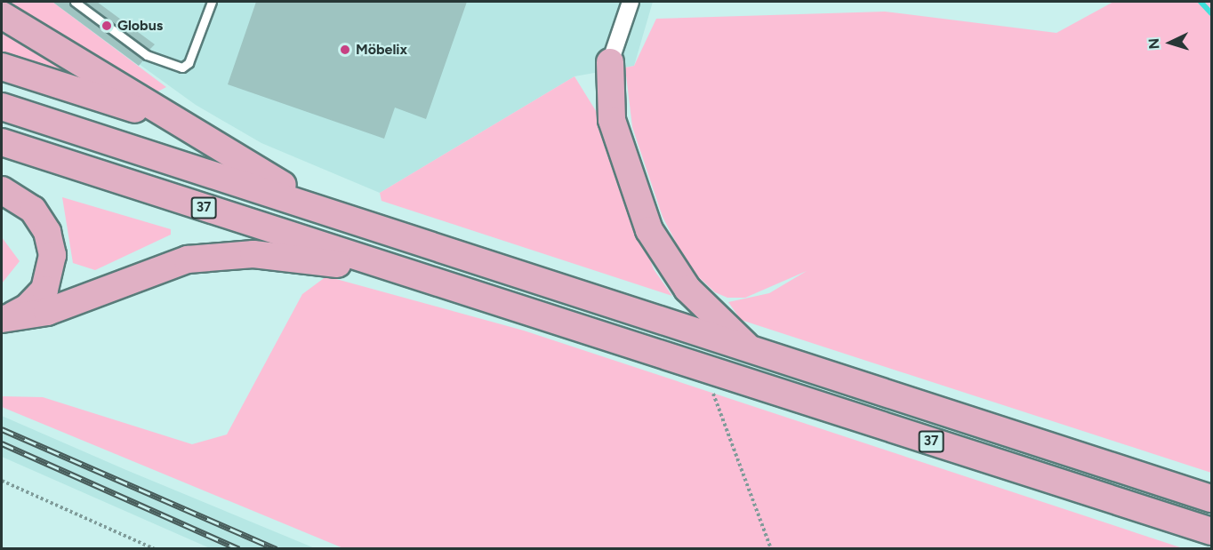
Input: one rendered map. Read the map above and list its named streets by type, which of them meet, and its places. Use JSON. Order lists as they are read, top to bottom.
{
  "streets": {
    "main road": ["37"]
  },
  "places": ["Globus", "Möbelix"],
  "north": "left"
}
